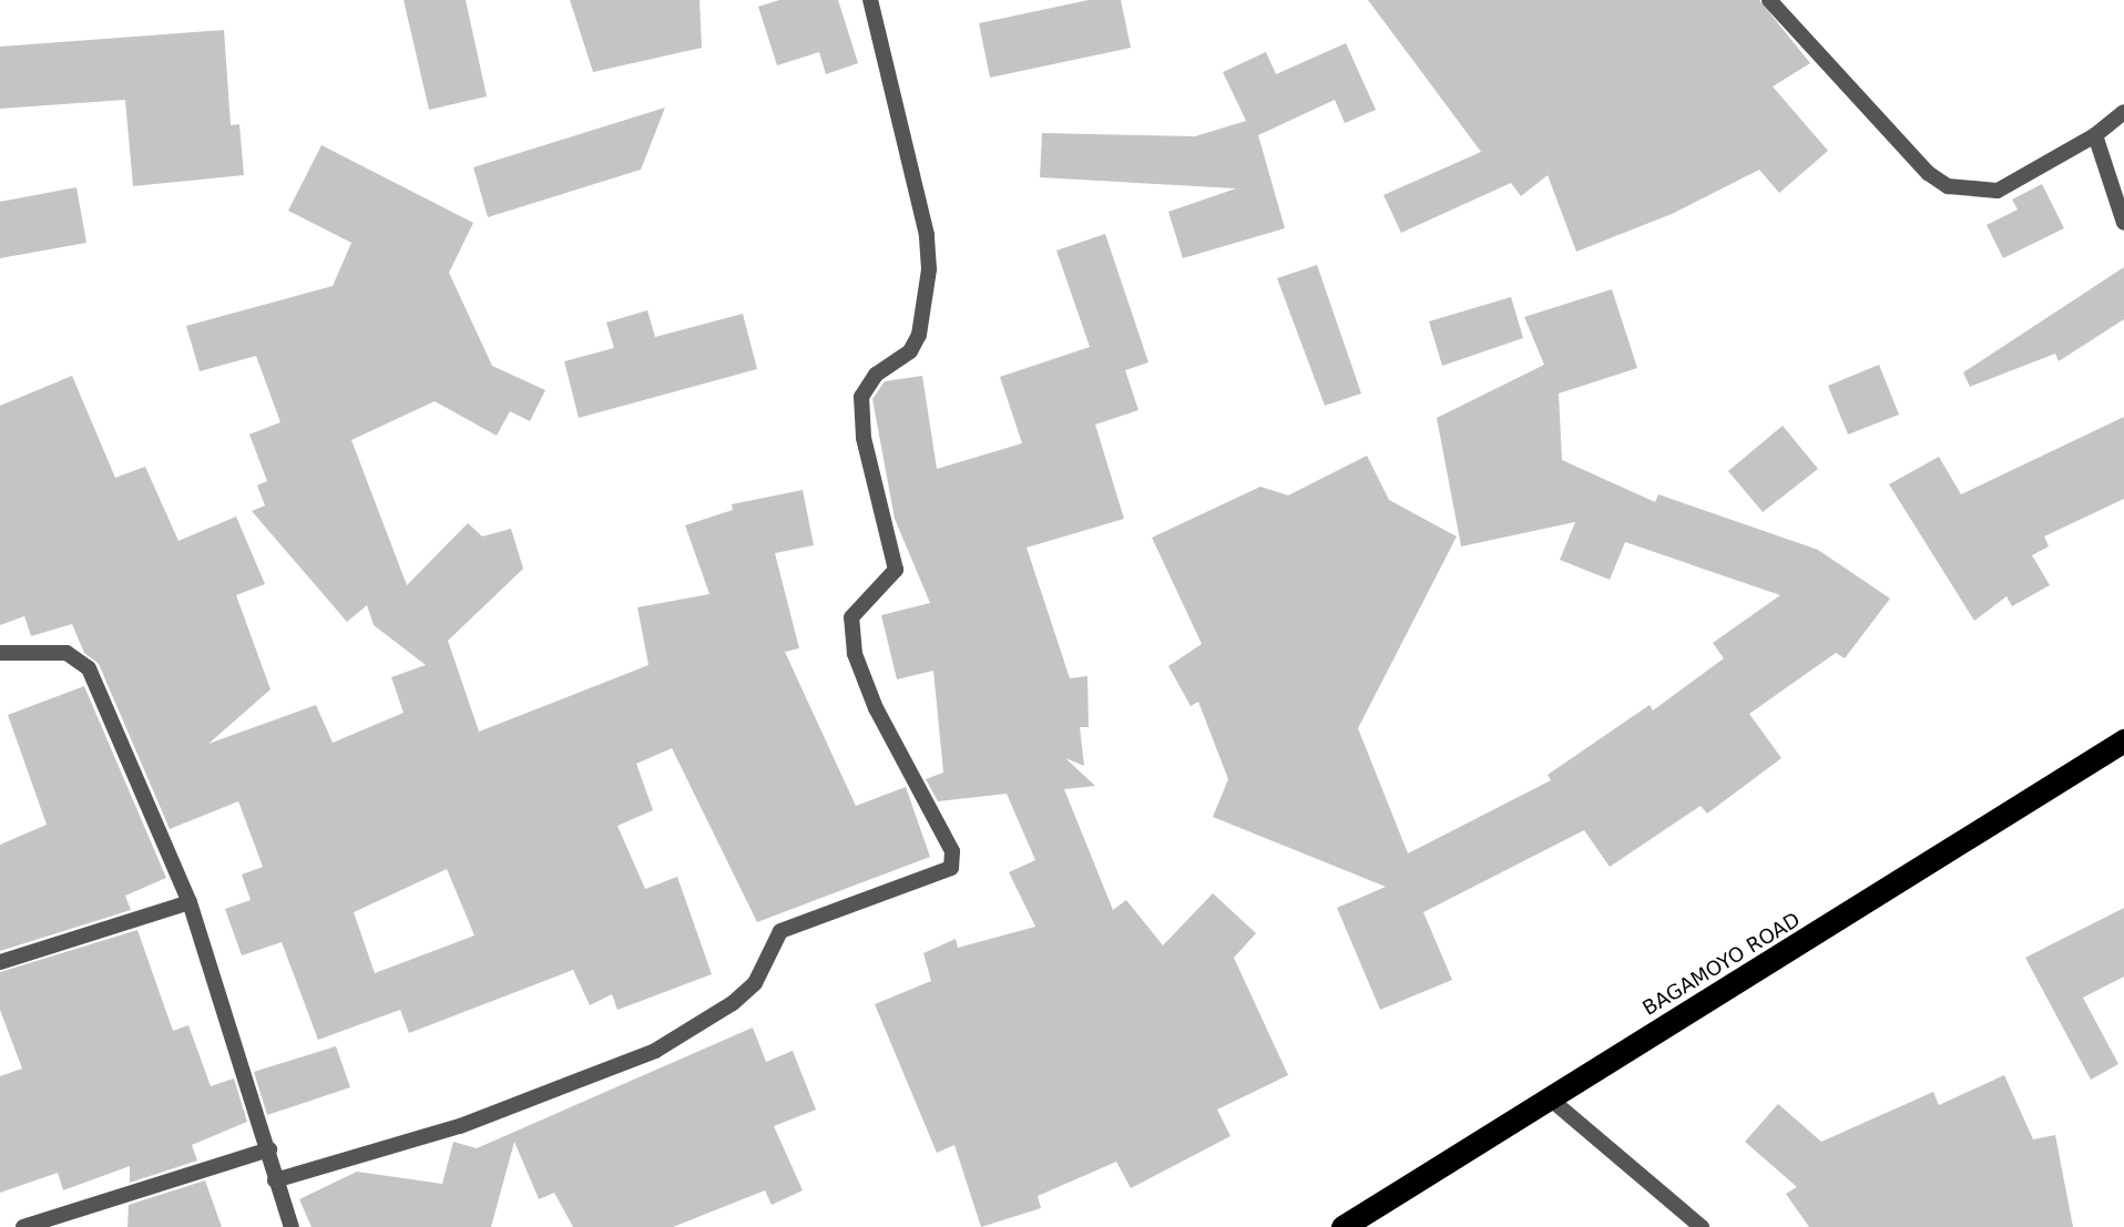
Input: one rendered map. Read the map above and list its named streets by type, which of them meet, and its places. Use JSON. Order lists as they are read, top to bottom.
{
  "streets": {
    "highway": ["BAGAMOYO ROAD"]
  }
}
